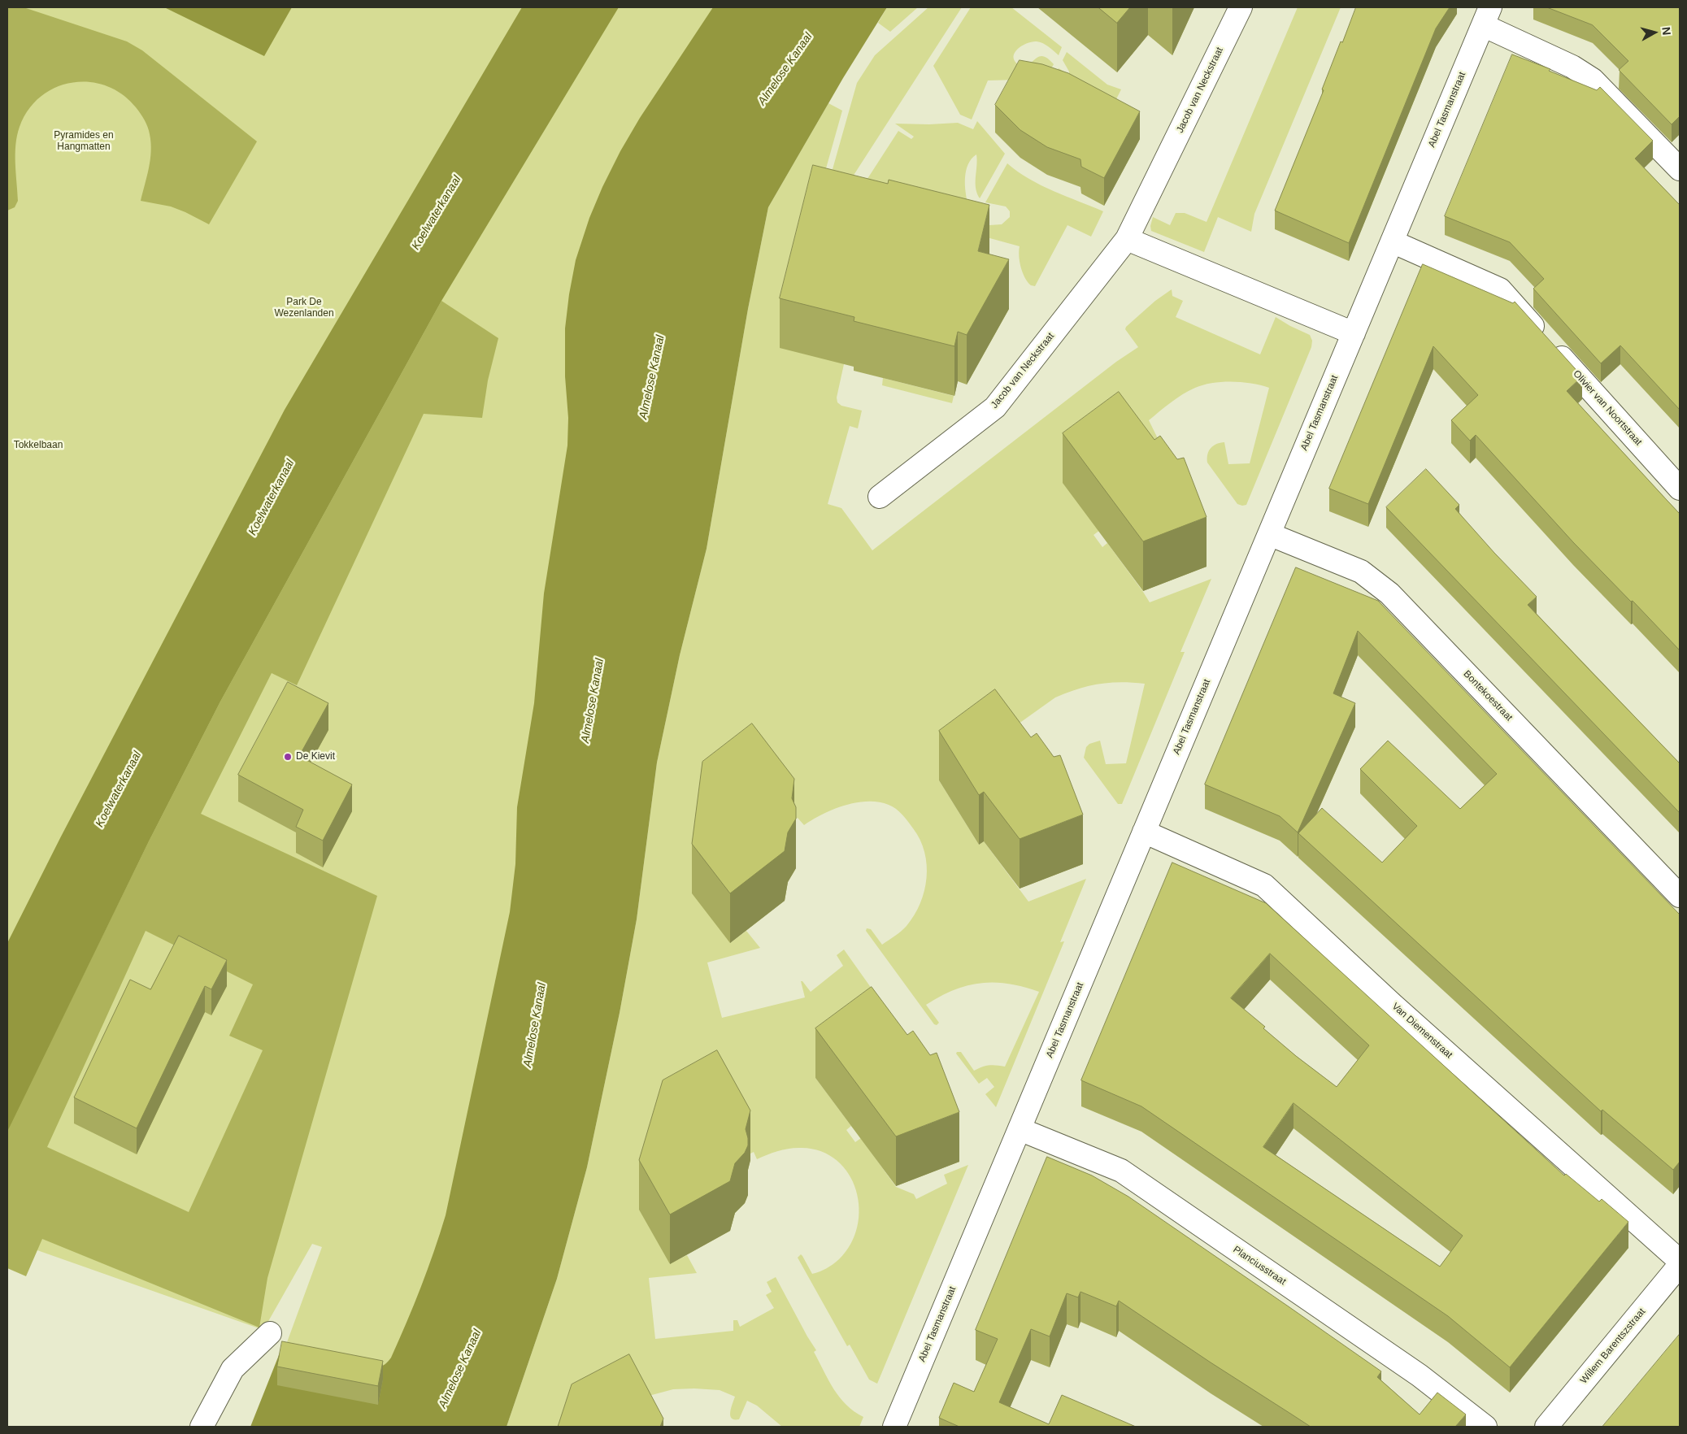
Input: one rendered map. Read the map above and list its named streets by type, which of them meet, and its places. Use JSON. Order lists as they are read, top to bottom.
{
  "streets": {
    "street": [
      "Jacob van Neckstraat",
      "Abel Tasmanstraat",
      "Olivier van Noortstraat",
      "Bontekoestraat",
      "Van Diemenstraat",
      "Planciusstraat",
      "Willem Barentszstraat"
    ]
  },
  "crossings": [
    ["Abel Tasmanstraat", "Olivier van Noortstraat"],
    ["Abel Tasmanstraat", "Bontekoestraat"],
    ["Abel Tasmanstraat", "Van Diemenstraat"],
    ["Abel Tasmanstraat", "Planciusstraat"]
  ],
  "water": ["Almelose Kanaal", "Koelwaterkanaal"],
  "parks": ["Pyramides en Hangmatten", "Park De Wezenlanden", "Tokkelbaan"],
  "places": ["De Kievit"],
  "north": "right"
}
